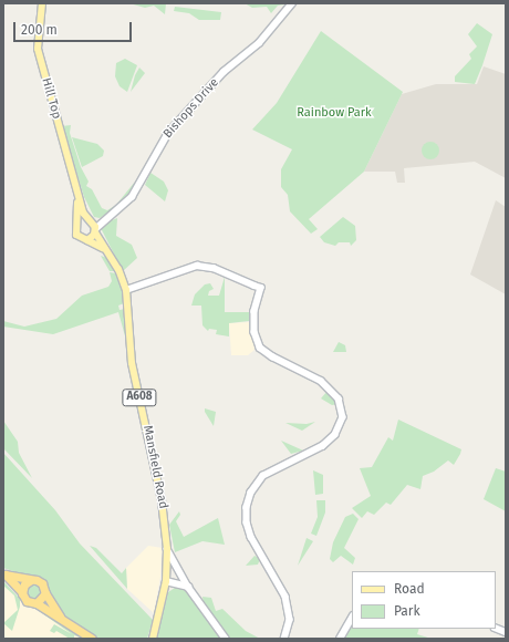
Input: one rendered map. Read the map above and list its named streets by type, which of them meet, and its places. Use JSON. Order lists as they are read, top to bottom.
{
  "streets": {
    "main road": ["Hill Top", "A608", "Mansfield Road"],
    "street": ["Bishops Drive"]
  },
  "crossings": [
    ["Bishops Drive", "A608"],
    ["A608", "Mansfield Road"]
  ],
  "parks": ["Rainbow Park"],
  "legend": ["Road", "Park"],
  "scale_bar": "200 m"
}
